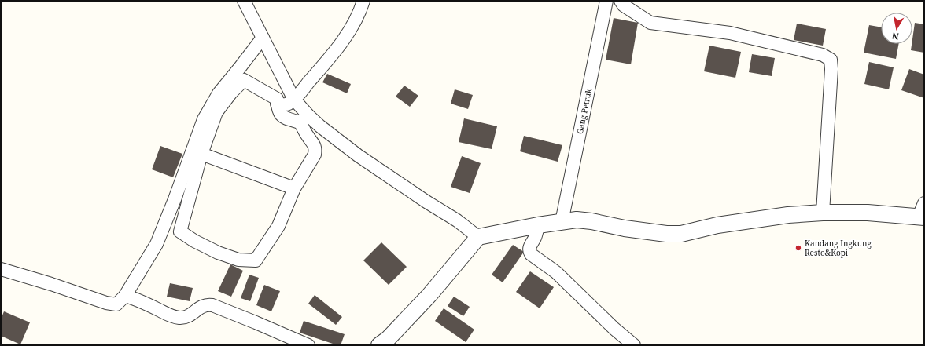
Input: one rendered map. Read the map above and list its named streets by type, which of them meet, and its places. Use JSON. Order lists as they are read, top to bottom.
{
  "streets": {
    "street": ["Gang Petruk"]
  },
  "places": ["Kandang Ingkung Resto&Kopi"],
  "north": "bottom"
}
